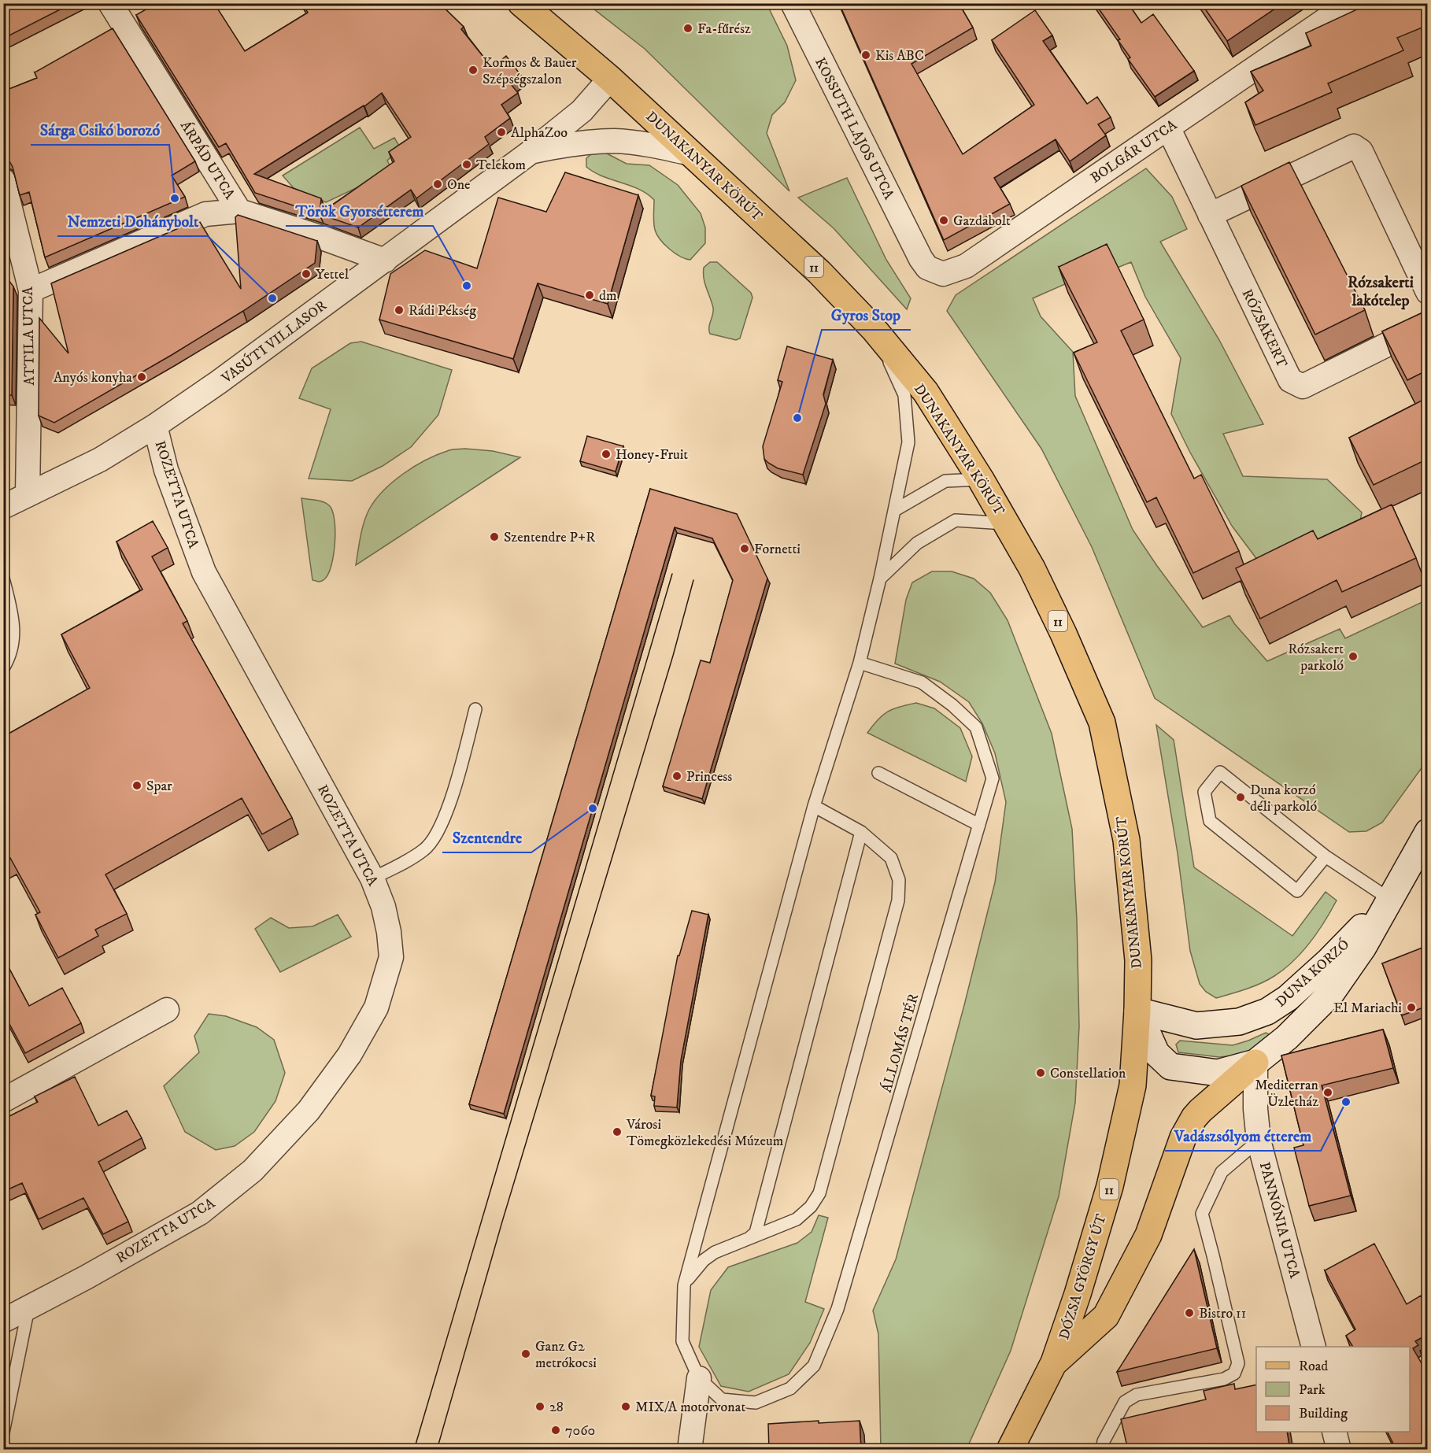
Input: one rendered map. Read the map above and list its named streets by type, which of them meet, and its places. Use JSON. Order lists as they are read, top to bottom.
{
  "streets": {
    "main road": ["DUNAKANYAR KÖRÚT", "11", "DÓZSA GYÖRGY ÚT"],
    "street": [
      "KOSSUTH LAJOS UTCA",
      "BOLGÁR UTCA",
      "ÁRPÁD UTCA",
      "RÓZSAKERT",
      "ATTILA UTCA",
      "VASÚTI VILLASOR",
      "ROZETTA UTCA",
      "DUNA KORZÓ",
      "PANNÓNIA UTCA"
    ],
    "lane": ["ÁLLOMÁS TÉR"]
  },
  "crossings": [
    ["KOSSUTH LAJOS UTCA", "BOLGÁR UTCA"],
    ["BOLGÁR UTCA", "RÓZSAKERT"],
    ["ÁRPÁD UTCA", "VASÚTI VILLASOR"],
    ["DUNAKANYAR KÖRÚT", "VASÚTI VILLASOR"],
    ["DUNAKANYAR KÖRÚT", "DUNA KORZÓ"],
    ["DUNAKANYAR KÖRÚT", "DÓZSA GYÖRGY ÚT"],
    ["ATTILA UTCA", "VASÚTI VILLASOR"],
    ["VASÚTI VILLASOR", "ROZETTA UTCA"],
    ["DUNA KORZÓ", "PANNÓNIA UTCA"],
    ["DUNA KORZÓ", "DÓZSA GYÖRGY ÚT"]
  ],
  "districts": ["Rózsakerti lakótelep"],
  "places": [
    "Fa-fűrész",
    "Kis ABC",
    "Kormos & Bauer Szépségszalon",
    "AlphaZoo",
    "Telekom",
    "One",
    "Sárga Csikó borozó",
    "Gazdabolt",
    "Yettel",
    "Török Gyorsétterem",
    "dm",
    "Nemzeti Dohánybolt",
    "Rádi Pékség",
    "Anyós konyha",
    "Gyros Stop",
    "Honey-Fruit",
    "Szentendre P+R",
    "Fornetti",
    "Rózsakert parkoló",
    "Princess",
    "Spar",
    "Duna korzó déli parkoló",
    "Szentendre",
    "El Mariachi",
    "Constellation",
    "Mediterran Üzletház",
    "Vadászsólyom étterem",
    "Városi Tömegközlekedési Múzeum",
    "Bistro 11",
    "Ganz G2 metrókocsi",
    "28",
    "MIX/A motorvonat",
    "7060"
  ],
  "legend": ["Road", "Park", "Building"]
}
